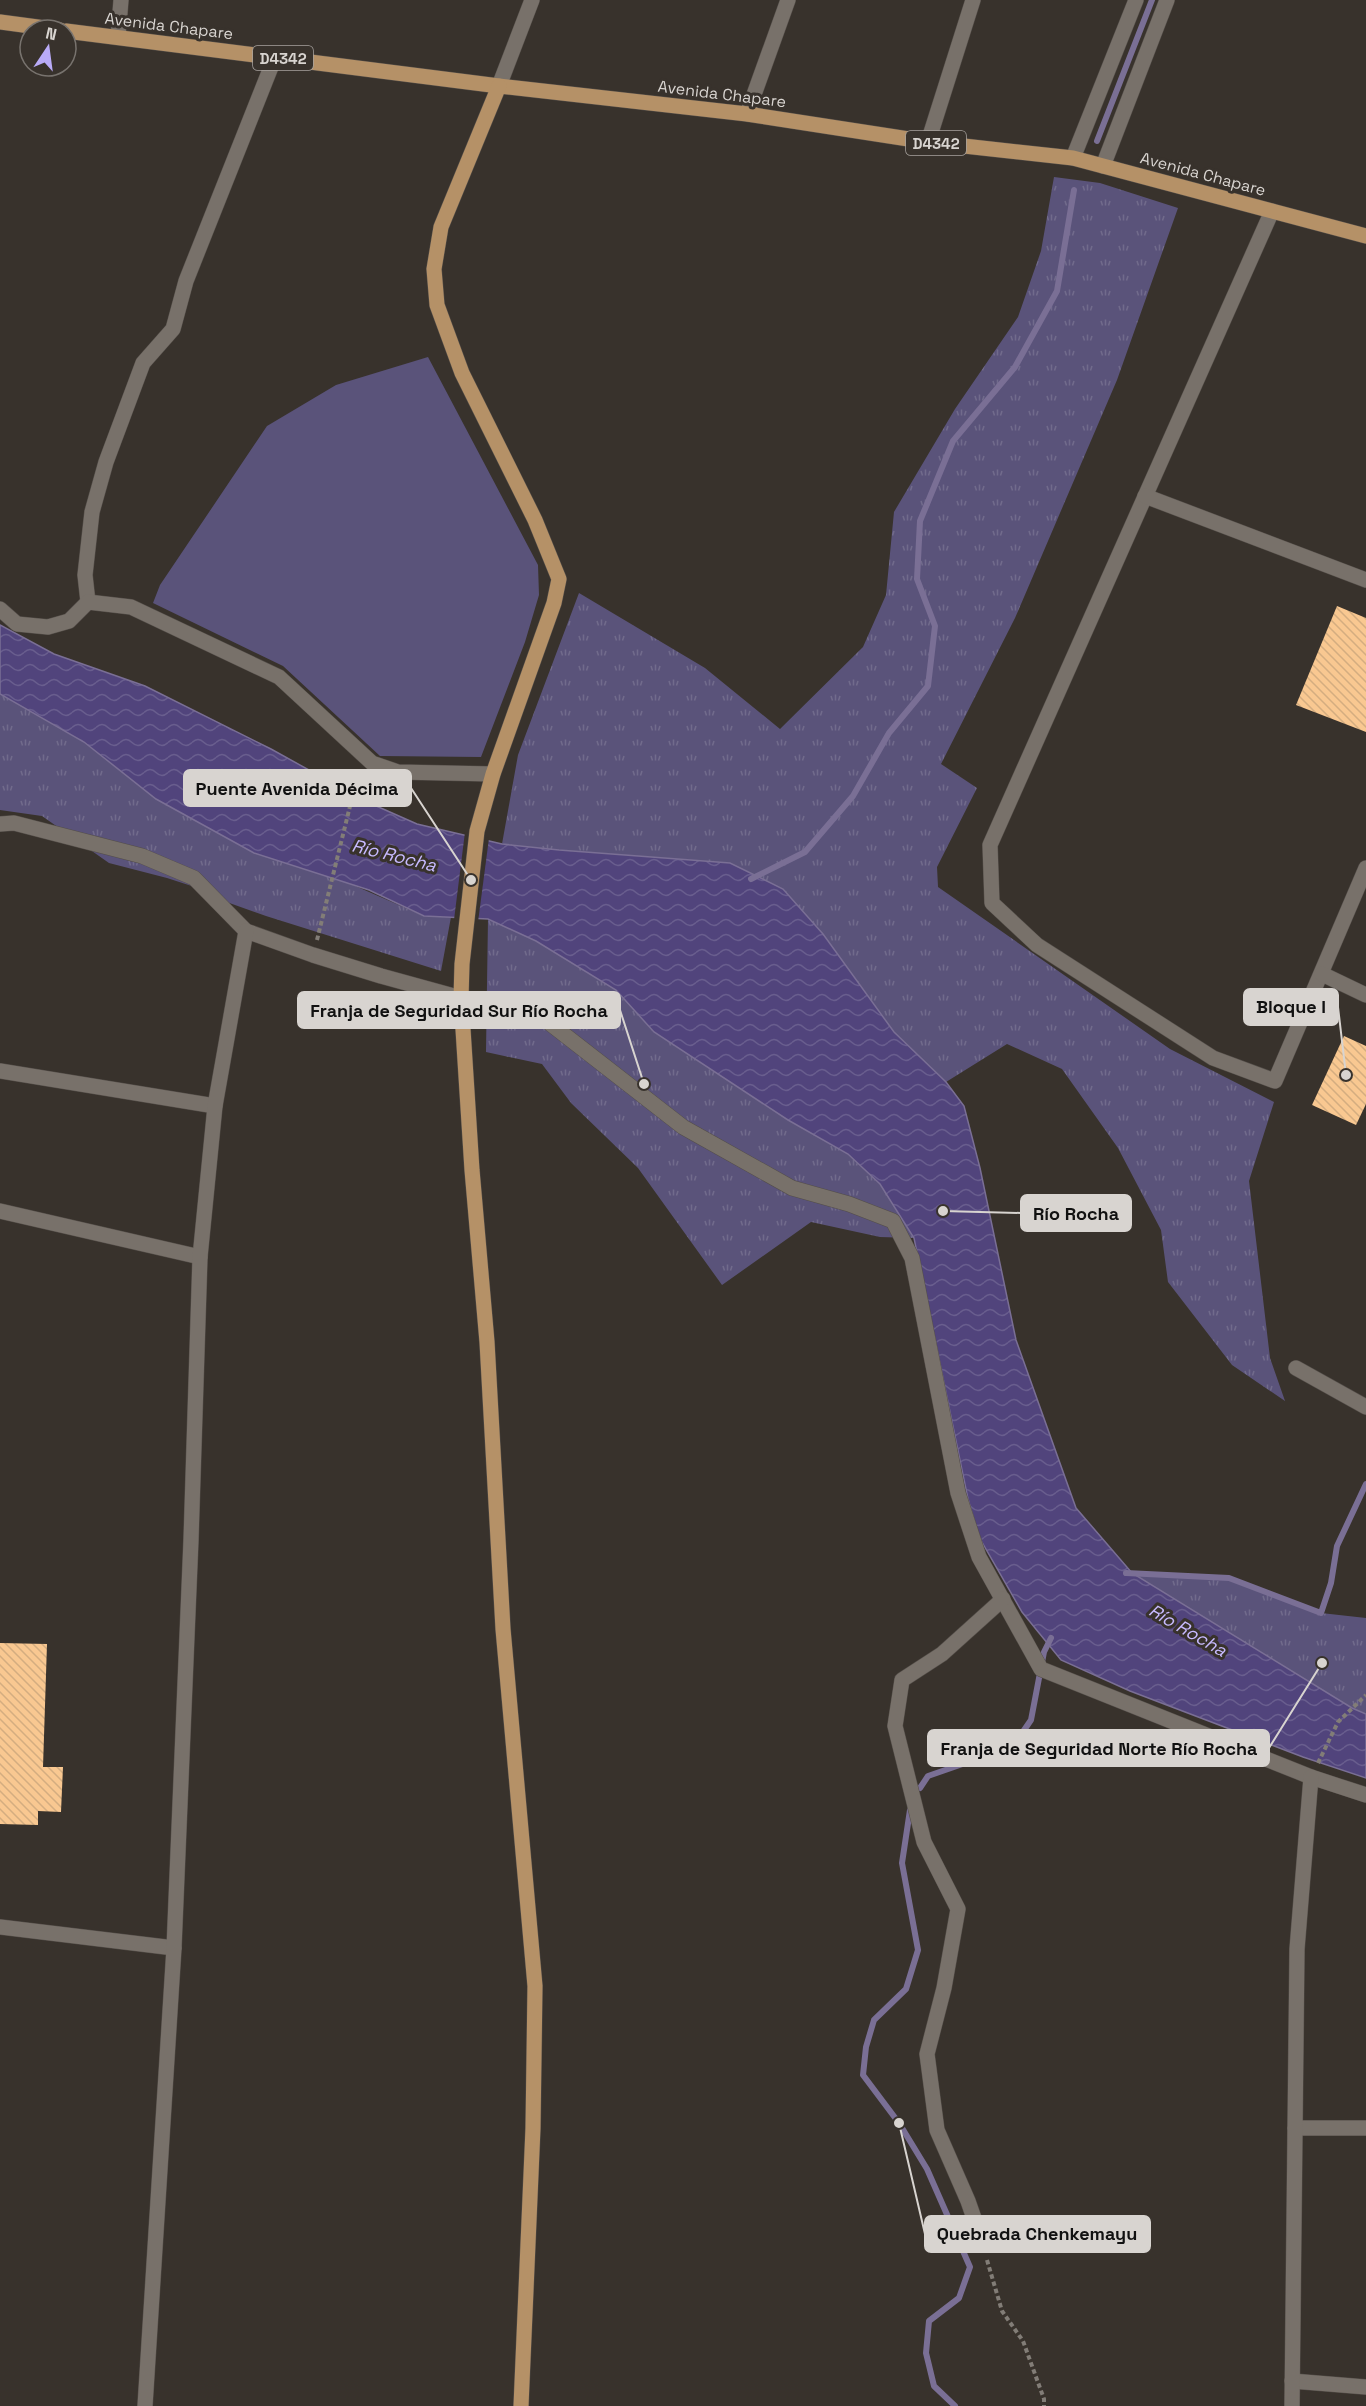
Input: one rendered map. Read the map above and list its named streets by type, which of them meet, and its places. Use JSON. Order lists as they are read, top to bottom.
{
  "streets": {
    "main road": ["Avenida Chapare", "D4342"]
  },
  "water": ["Río Rocha"],
  "places": [
    "Puente Avenida Décima",
    "Bloque I",
    "Franja de Seguridad Sur Río Rocha",
    "Río Rocha",
    "Franja de Seguridad Norte Río Rocha",
    "Quebrada Chenkemayu"
  ],
  "north": "top"
}
